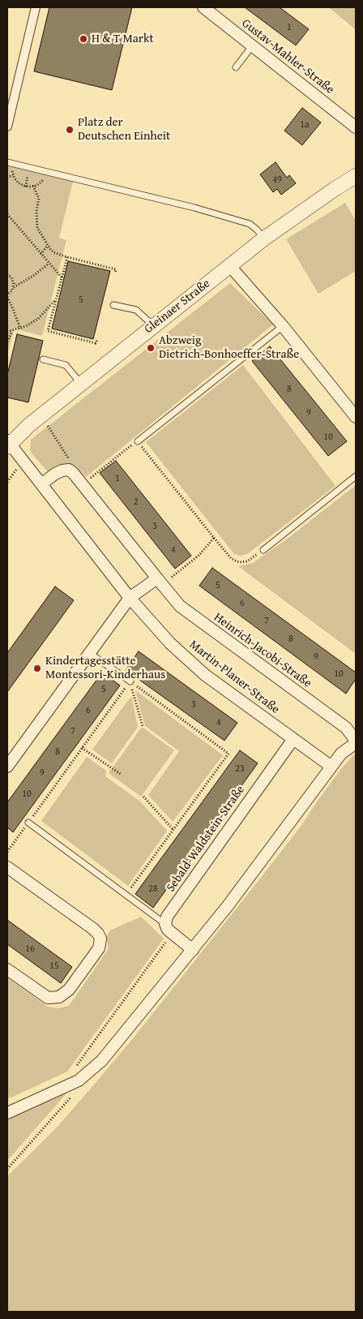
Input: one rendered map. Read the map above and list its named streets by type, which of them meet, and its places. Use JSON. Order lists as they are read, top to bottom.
{
  "streets": {
    "street": [
      "Gustav-Mahler-Straße",
      "Gleinaer Straße",
      "Heinrich-Jacobi-Straße",
      "Martin-Planer-Straße",
      "Sebald-Waldstein-Straße"
    ]
  },
  "crossings": [
    ["Gleinaer Straße", "Martin-Planer-Straße"],
    ["Martin-Planer-Straße", "Sebald-Waldstein-Straße"]
  ],
  "places": [
    "H & T Markt",
    "Platz der Deutschen Einheit",
    "Abzweig Dietrich-Bonhoeffer-Straße",
    "Kindertagesstätte Montessori-Kinderhaus"
  ],
  "house_numbers": [
    "1",
    "1a",
    "49",
    "5",
    "8",
    "9",
    "10",
    "1",
    "2",
    "3",
    "4",
    "5",
    "6",
    "7",
    "8",
    "9",
    "10",
    "5",
    "3",
    "6",
    "4",
    "7",
    "8",
    "23",
    "9",
    "10",
    "28",
    "16",
    "15"
  ]
}
